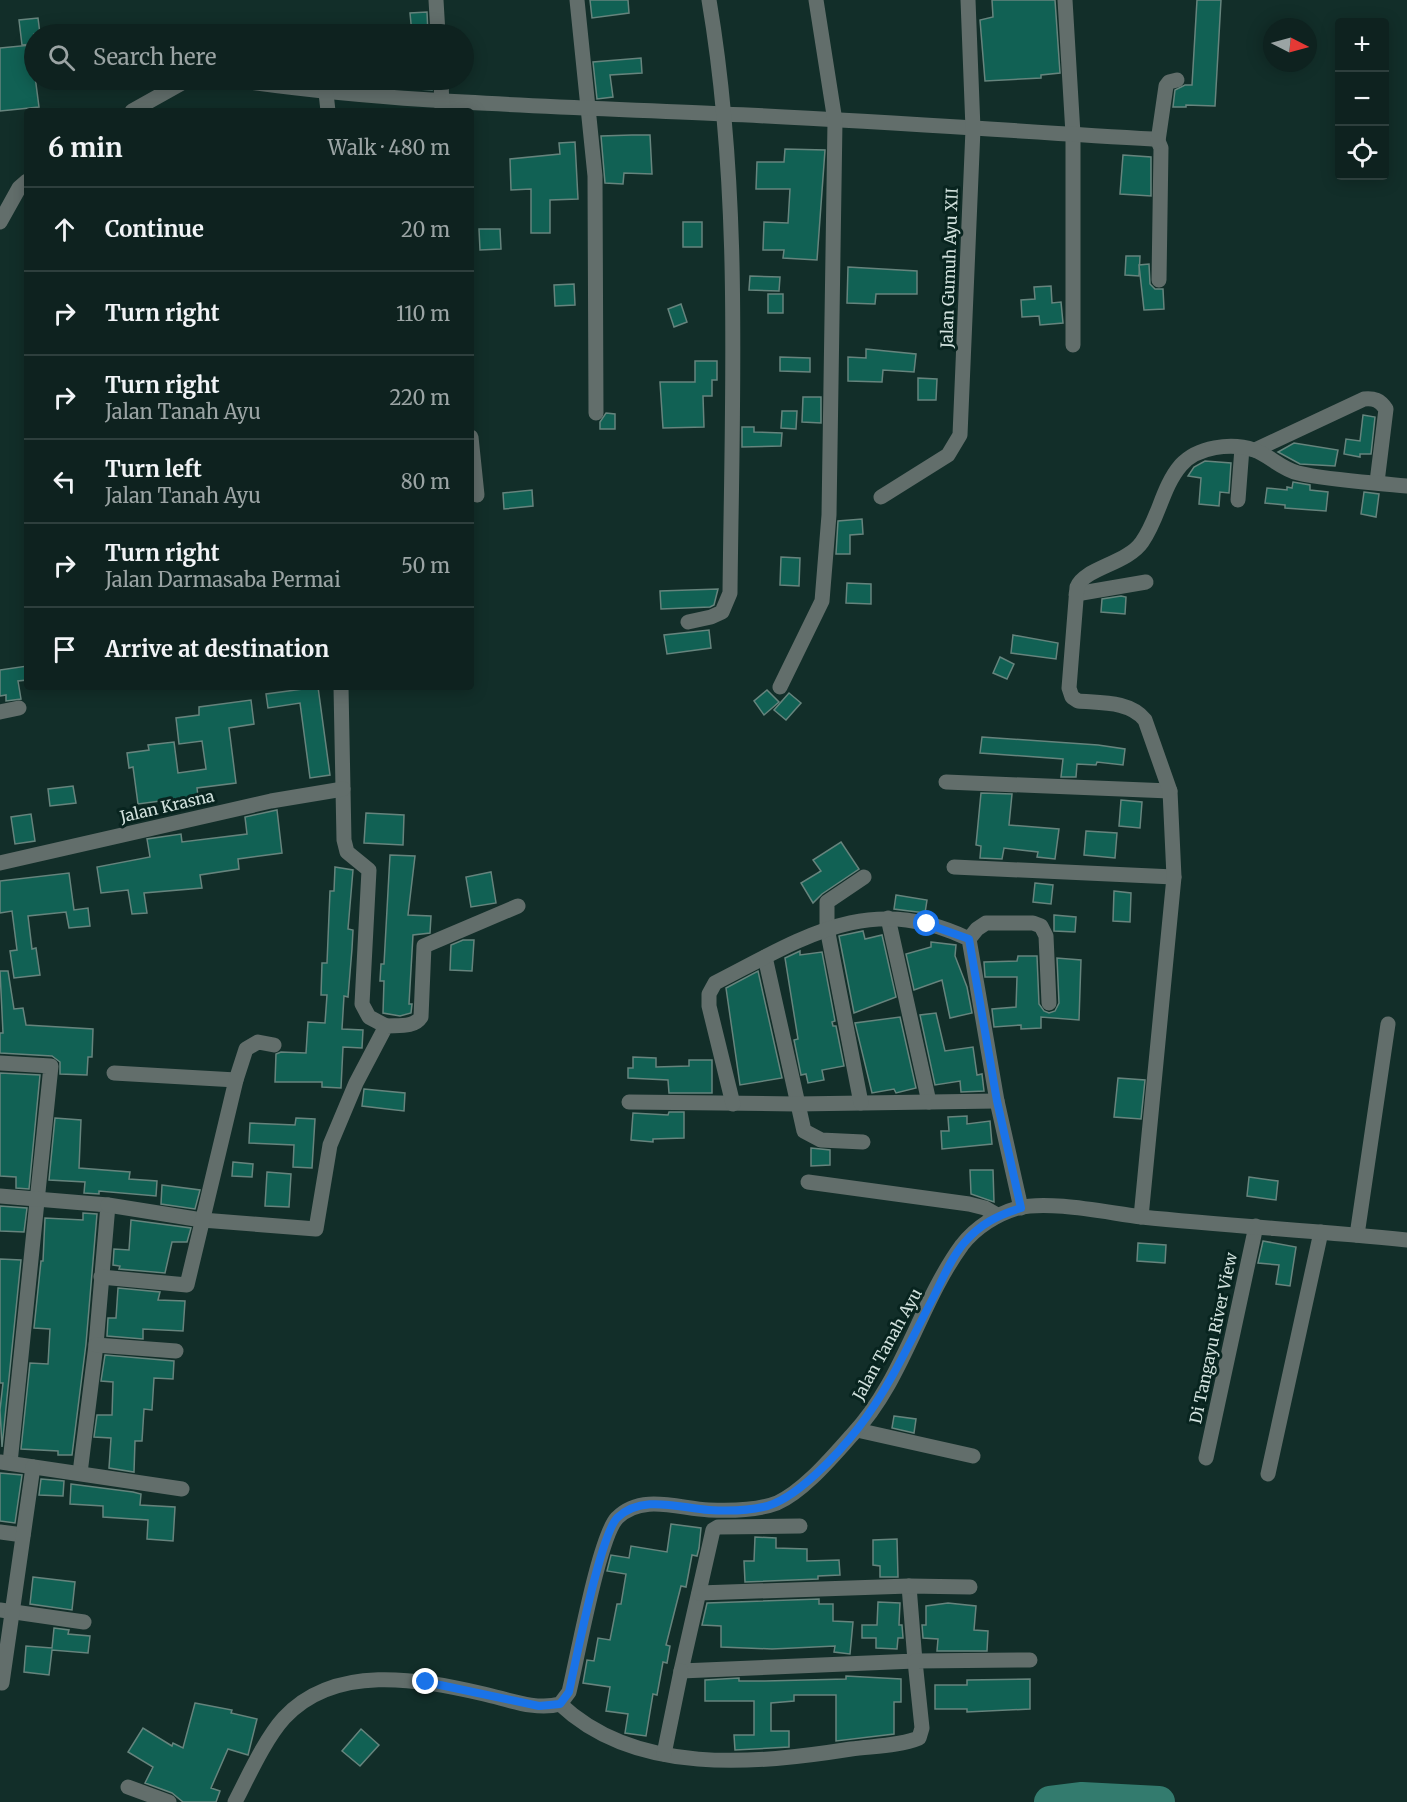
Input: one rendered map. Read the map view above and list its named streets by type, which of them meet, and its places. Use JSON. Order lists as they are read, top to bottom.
{
  "streets": {
    "street": [
      "Jalan Gumuh Ayu XII",
      "Jalan Krasna",
      "Di Tangayu River View",
      "Jalan Tanah Ayu"
    ]
  },
  "crossings": [
    ["Di Tangayu River View", "Jalan Tanah Ayu"]
  ],
  "north": "right",
  "page": {
    "map_buttons": ["+", "−"],
    "search": "Search here",
    "heading": ["6 min", "Walk · 480 m"],
    "list": [
      ["Continue", "20 m"],
      ["Turn right", "110 m"],
      ["Turn right", "Jalan Tanah Ayu", "220 m"],
      ["Turn left", "Jalan Tanah Ayu", "80 m"],
      ["Turn right", "Jalan Darmasaba Permai", "50 m"],
      "Arrive at destination"
    ]
  }
}
